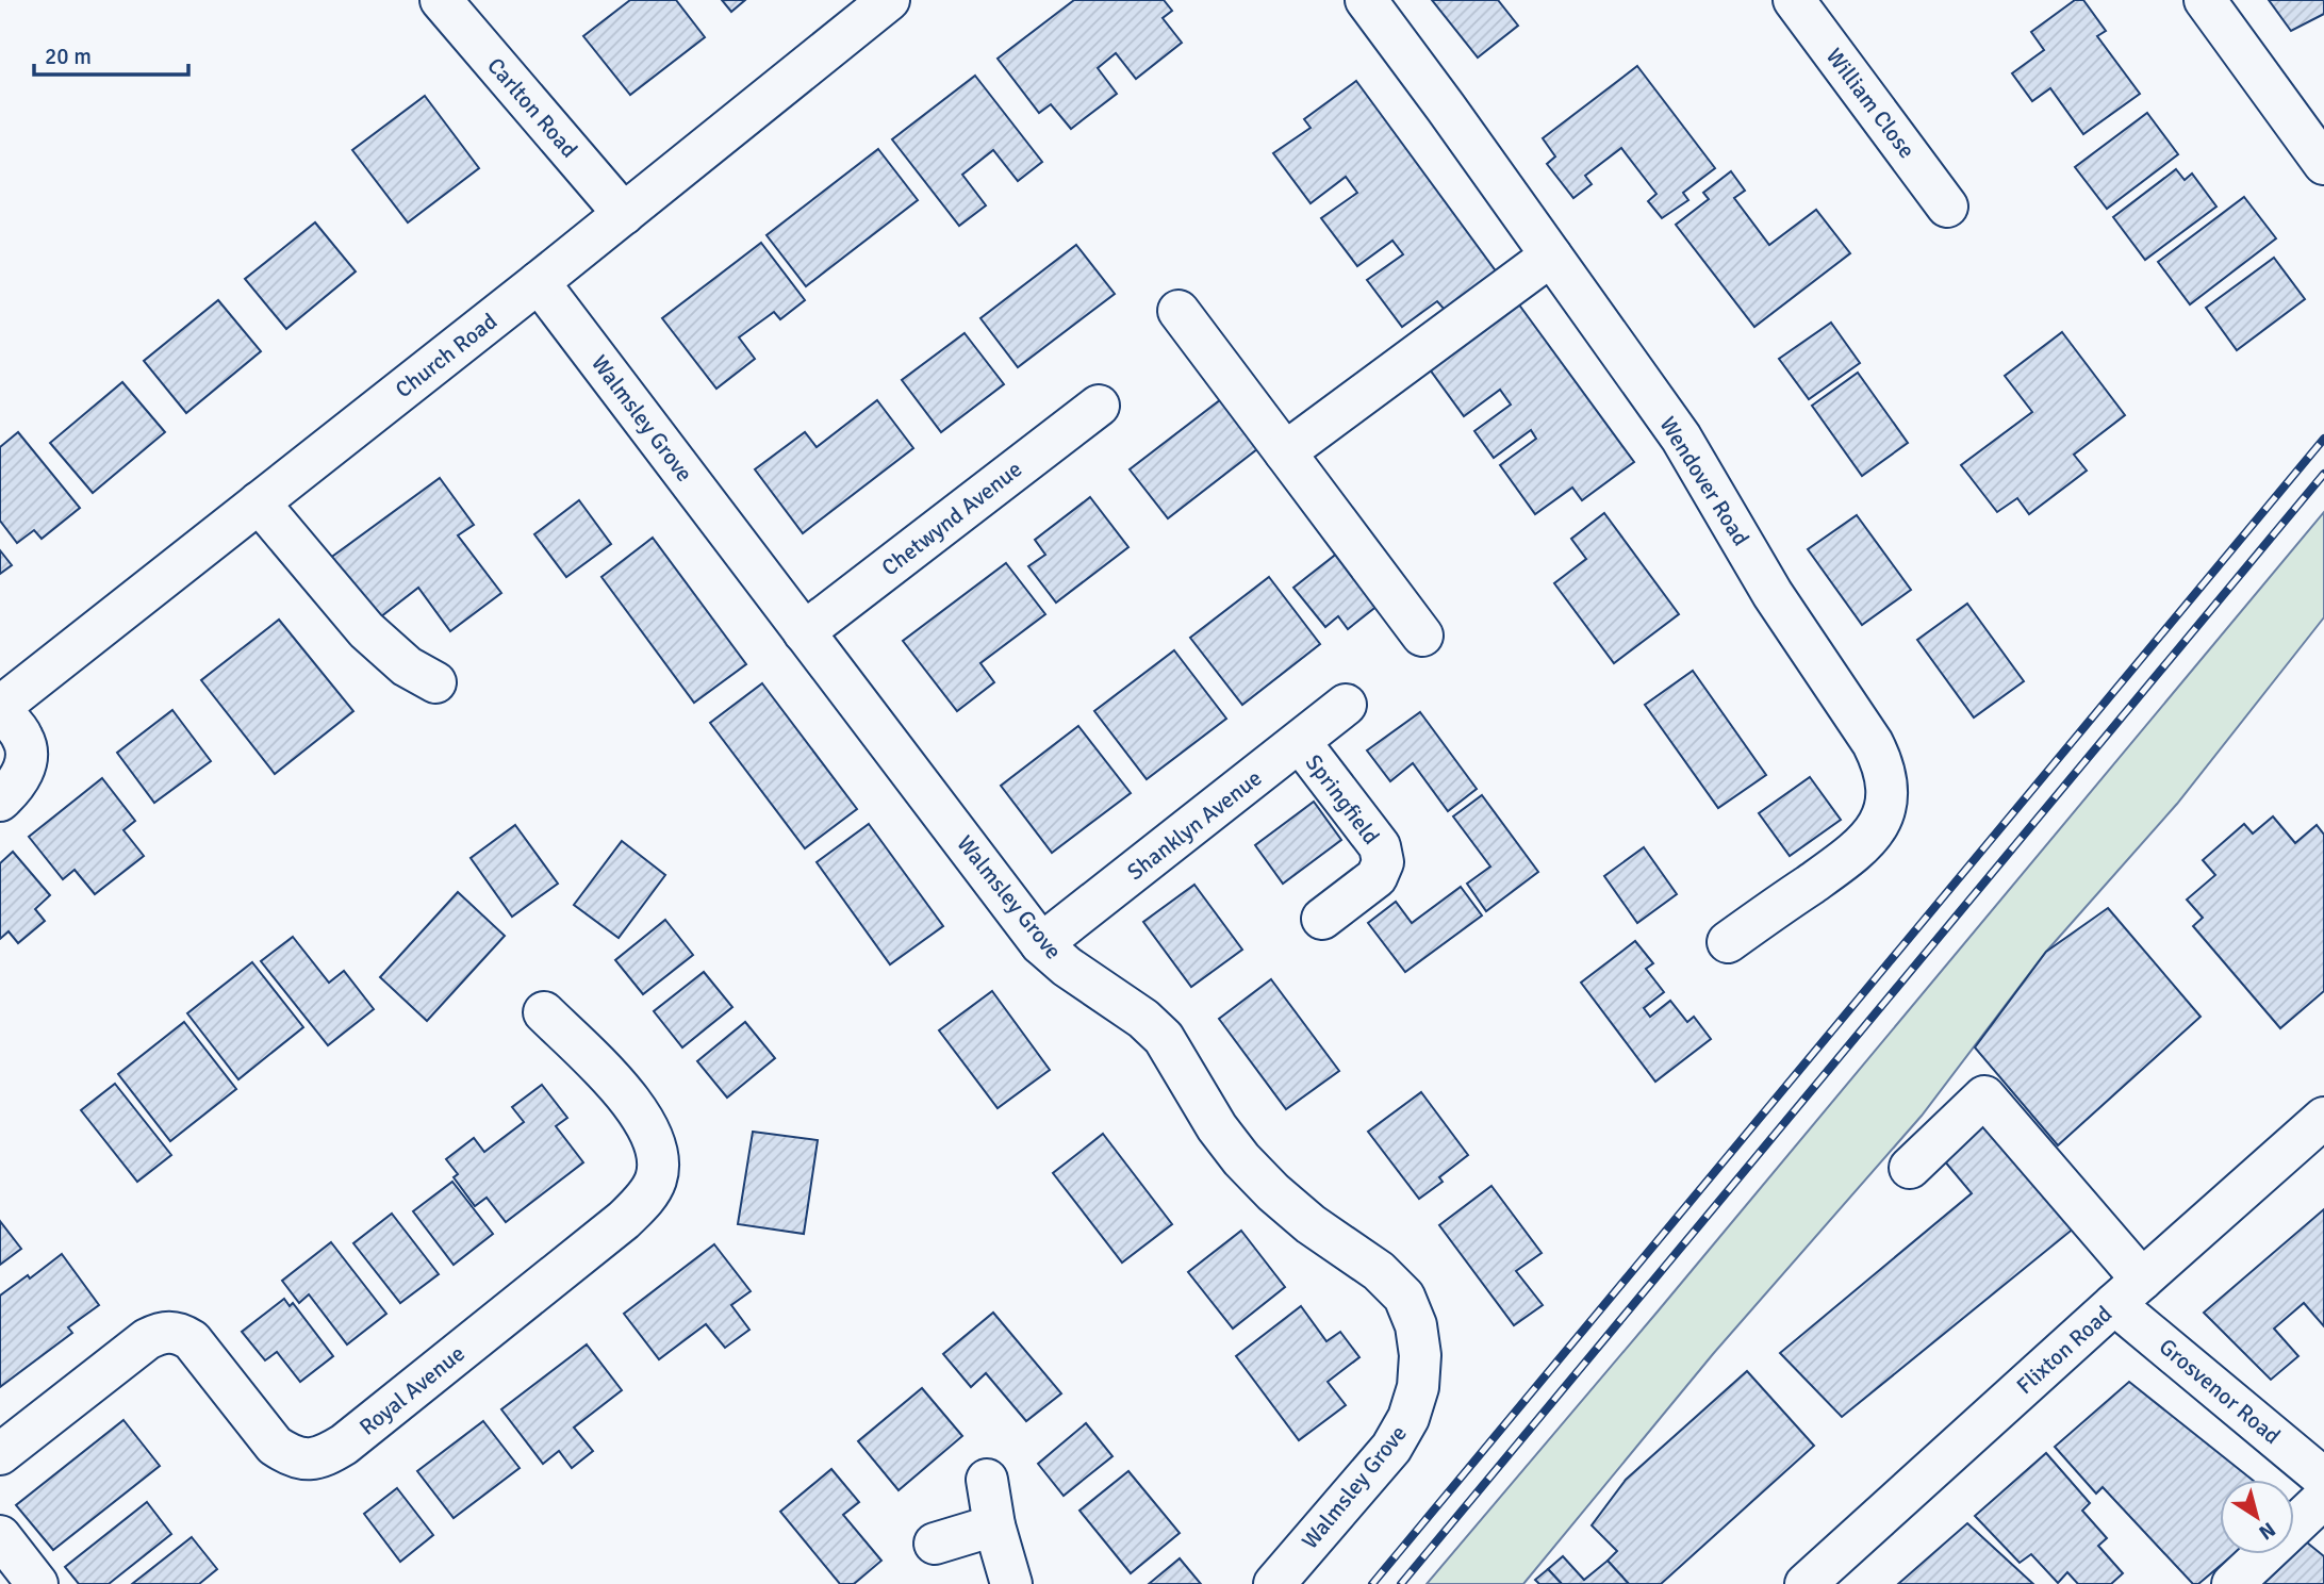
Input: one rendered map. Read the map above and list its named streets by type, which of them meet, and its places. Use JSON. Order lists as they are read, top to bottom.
{
  "streets": {
    "street": [
      "William Close",
      "Carlton Road",
      "Church Road",
      "Walmsley Grove",
      "Wendover Road",
      "Chetwynd Avenue",
      "Springfield",
      "Shanklyn Avenue",
      "Flixton Road",
      "Royal Avenue",
      "Grosvenor Road"
    ]
  },
  "crossings": [
    ["Carlton Road", "Church Road"],
    ["Church Road", "Walmsley Grove"],
    ["Walmsley Grove", "Chetwynd Avenue"],
    ["Walmsley Grove", "Shanklyn Avenue"],
    ["Springfield", "Shanklyn Avenue"],
    ["Flixton Road", "Grosvenor Road"]
  ],
  "scale_bar": "20 m",
  "north": "bottom right"
}
